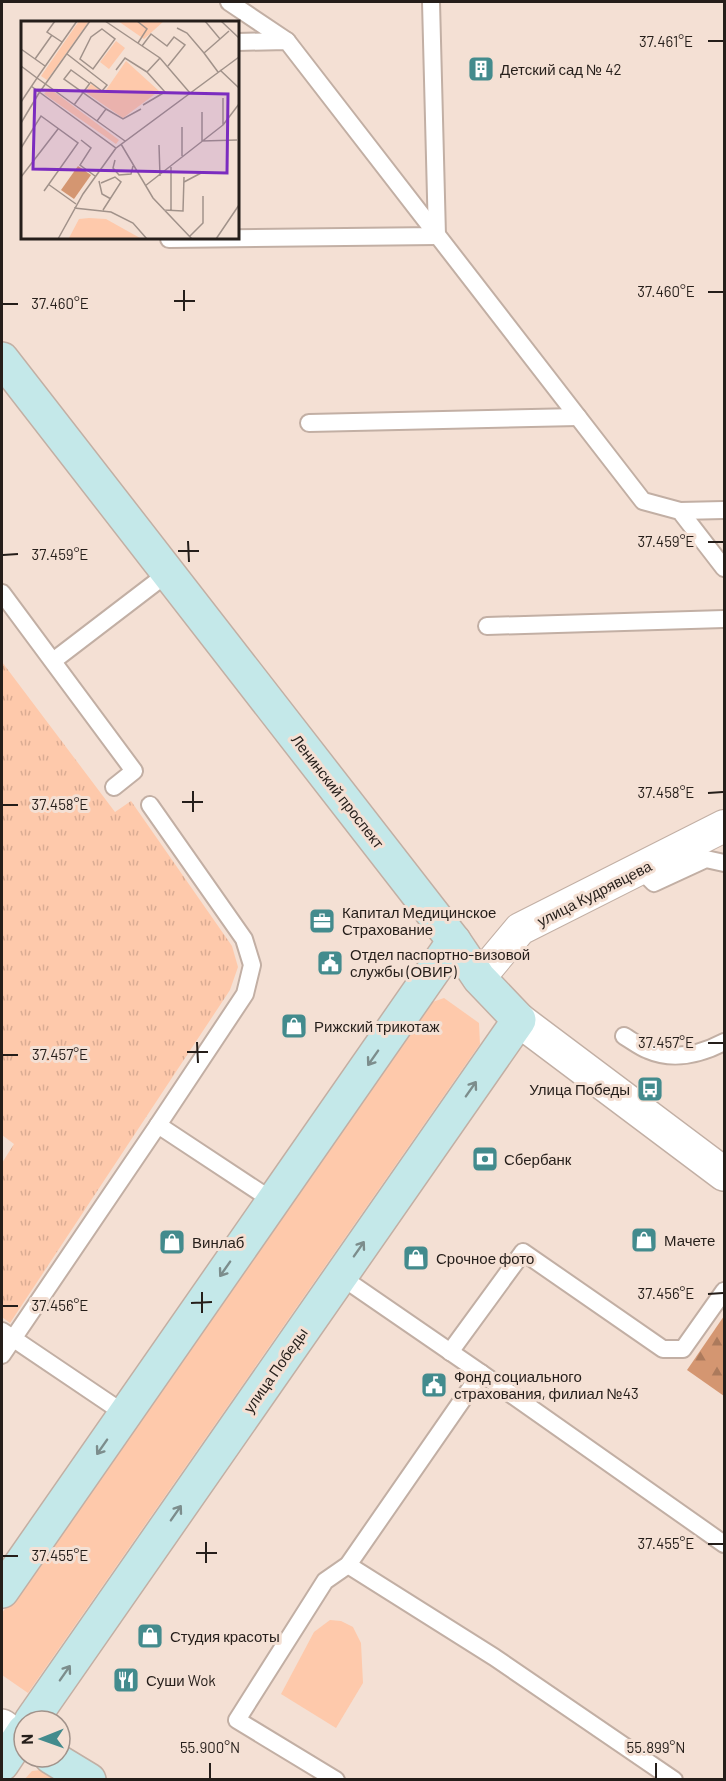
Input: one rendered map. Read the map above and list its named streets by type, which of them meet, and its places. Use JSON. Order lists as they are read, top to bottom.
{
  "streets": {
    "main road": ["Ленинский проспект", "улица Победы"],
    "street": ["улица Кудрявцева"]
  },
  "crossings": [
    ["Ленинский проспект", "улица Кудрявцева"],
    ["Ленинский проспект", "улица Победы"]
  ],
  "places": {
    "building": ["Детский сад № 42"],
    "office": ["Капитал Медицинское Страхование"],
    "public building": ["Отдел паспортно-визовой службы (ОВИР)", "Фонд социального страхования, филиал №43"],
    "shop": [
      "Рижский трикотаж",
      "Мачете",
      "Винлаб",
      "Срочное фото",
      "Студия красоты"
    ],
    "bus stop": ["Улица Победы"],
    "bank": ["Сбербанк"],
    "restaurant": ["Суши Wok"]
  },
  "north": "left",
  "coordinates": [
    "37.461°E",
    "37.460°E",
    "37.459°E",
    "37.458°E",
    "37.457°E",
    "37.456°E",
    "37.455°E",
    "55.900°N",
    "55.899°N"
  ]
}
